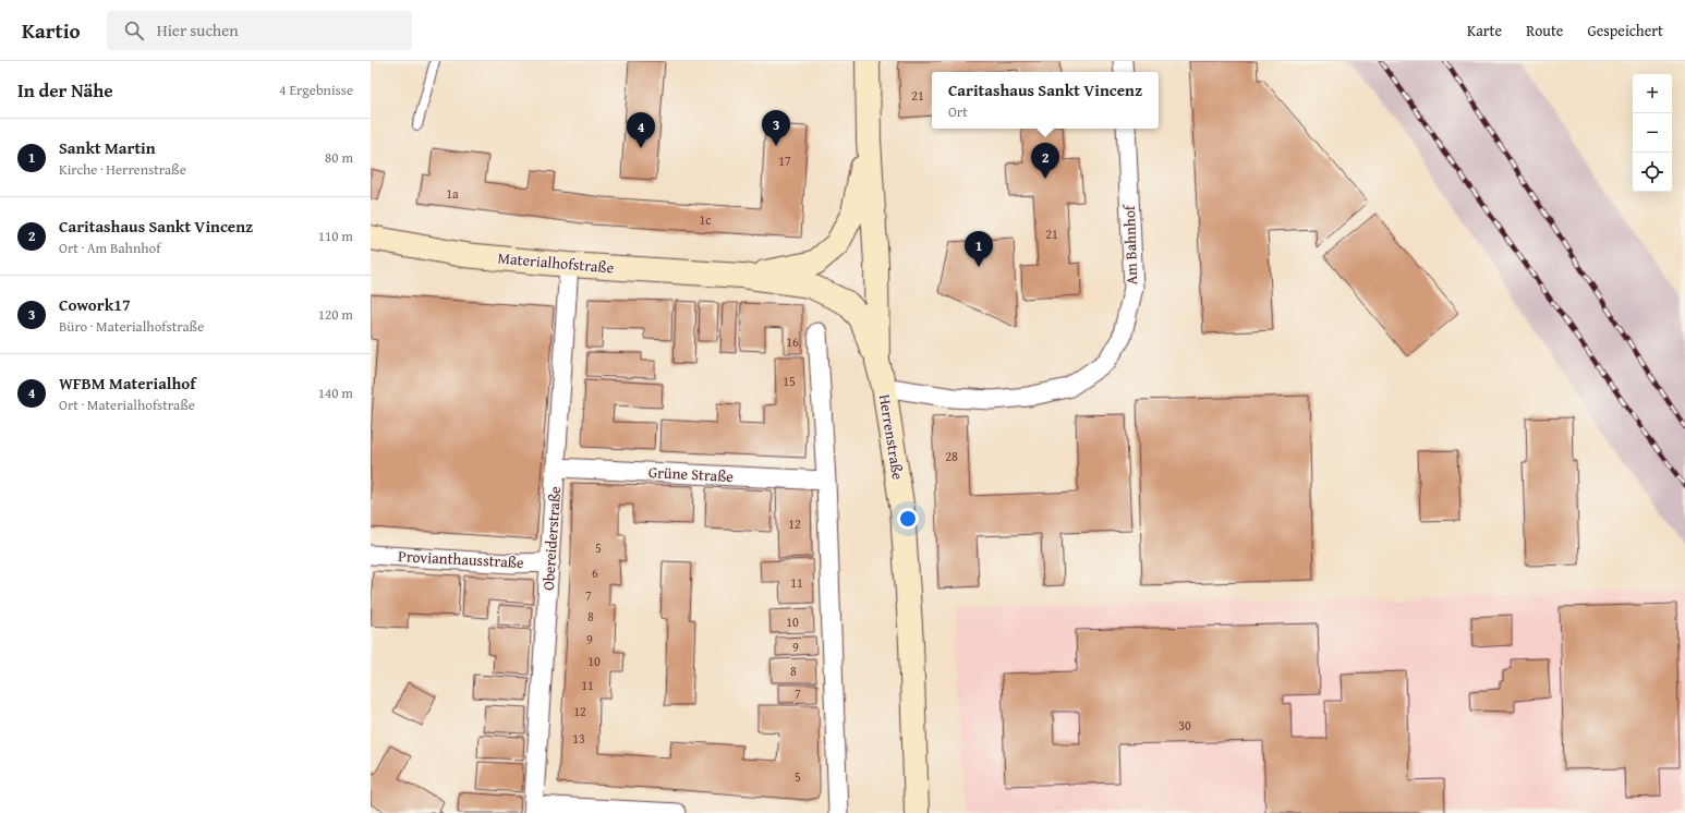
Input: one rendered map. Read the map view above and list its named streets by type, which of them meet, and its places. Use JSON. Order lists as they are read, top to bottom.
{
  "streets": {
    "main road": ["Materialhofstraße", "Herrenstraße"],
    "street": [
      "Am Bahnhof",
      "Grüne Straße",
      "Obereiderstraße",
      "Provianthausstraße"
    ]
  },
  "crossings": [
    ["Am Bahnhof", "Herrenstraße"],
    ["Materialhofstraße", "Herrenstraße"],
    ["Materialhofstraße", "Obereiderstraße"],
    ["Grüne Straße", "Obereiderstraße"],
    ["Obereiderstraße", "Provianthausstraße"]
  ],
  "house_numbers": [
    "21",
    "17",
    "1a",
    "1c",
    "21",
    "16",
    "15",
    "28",
    "12",
    "5",
    "6",
    "11",
    "7",
    "8",
    "10",
    "9",
    "9",
    "10",
    "8",
    "11",
    "7",
    "12",
    "30",
    "13",
    "5"
  ],
  "page": {
    "header": "Kartio",
    "search": "Hier suchen",
    "nav": ["Karte", "Route", "Gespeichert"],
    "heading": ["In der Nähe", "4 Ergebnisse"],
    "popup": ["Caritashaus Sankt Vincenz", "Ort"],
    "map_buttons": ["+", "−"],
    "pins": [
      "3",
      "4",
      "2",
      "1"
    ],
    "list": [
      {
        "mark": "1",
        "name": "Sankt Martin",
        "note": "Kirche · Herrenstraße",
        "value": "80 m"
      },
      {
        "mark": "2",
        "name": "Caritashaus Sankt Vincenz",
        "note": "Ort · Am Bahnhof",
        "value": "110 m"
      },
      {
        "mark": "3",
        "name": "Cowork17",
        "note": "Büro · Materialhofstraße",
        "value": "120 m"
      },
      {
        "mark": "4",
        "name": "WFBM Materialhof",
        "note": "Ort · Materialhofstraße",
        "value": "140 m"
      }
    ]
  }
}
